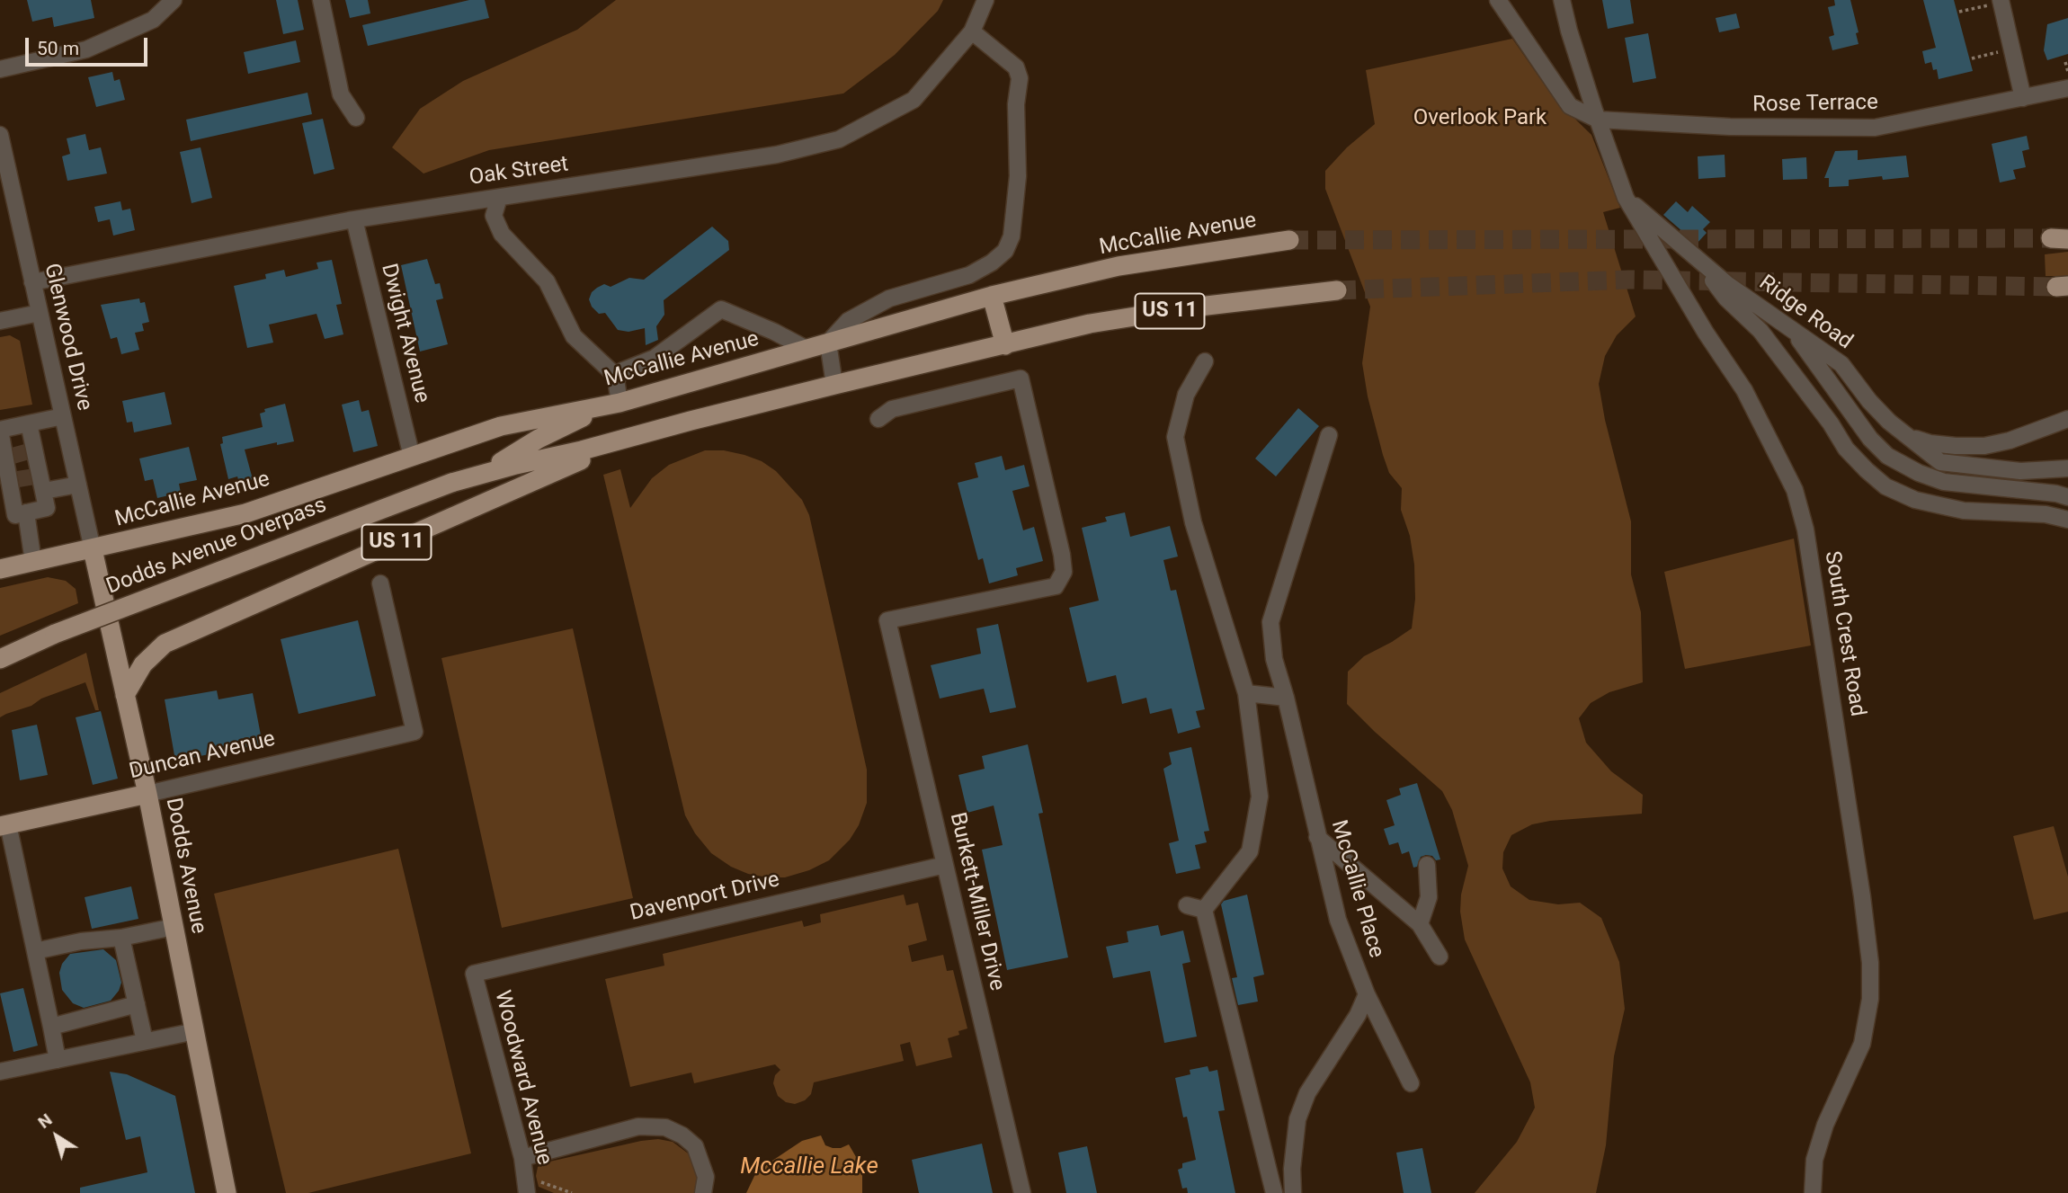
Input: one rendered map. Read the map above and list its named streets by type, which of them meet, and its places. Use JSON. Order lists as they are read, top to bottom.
{
  "streets": {
    "main road": [
      "McCallie Avenue",
      "US 11",
      "Dodds Avenue Overpass",
      "Duncan Avenue",
      "Dodds Avenue"
    ],
    "street": [
      "Rose Terrace",
      "Oak Street",
      "Ridge Road",
      "Dwight Avenue",
      "Glenwood Drive",
      "South Crest Road",
      "McCallie Place",
      "Davenport Drive",
      "Burkett-Miller Drive",
      "Woodward Avenue"
    ]
  },
  "crossings": [
    ["Rose Terrace", "South Crest Road"],
    ["Oak Street", "Dwight Avenue"],
    ["Oak Street", "Glenwood Drive"],
    ["McCallie Avenue", "Dwight Avenue"],
    ["McCallie Avenue", "Glenwood Drive"],
    ["McCallie Avenue", "Dodds Avenue Overpass"],
    ["McCallie Avenue", "Dodds Avenue"],
    ["US 11", "Dodds Avenue Overpass"],
    ["US 11", "Dodds Avenue"],
    ["Ridge Road", "South Crest Road"],
    ["Glenwood Drive", "Dodds Avenue"],
    ["Duncan Avenue", "Dodds Avenue"],
    ["Davenport Drive", "Burkett-Miller Drive"],
    ["Davenport Drive", "Woodward Avenue"]
  ],
  "water": ["Mccallie Lake"],
  "parks": ["Overlook Park"],
  "scale_bar": "50 m",
  "north": "top left"
}
